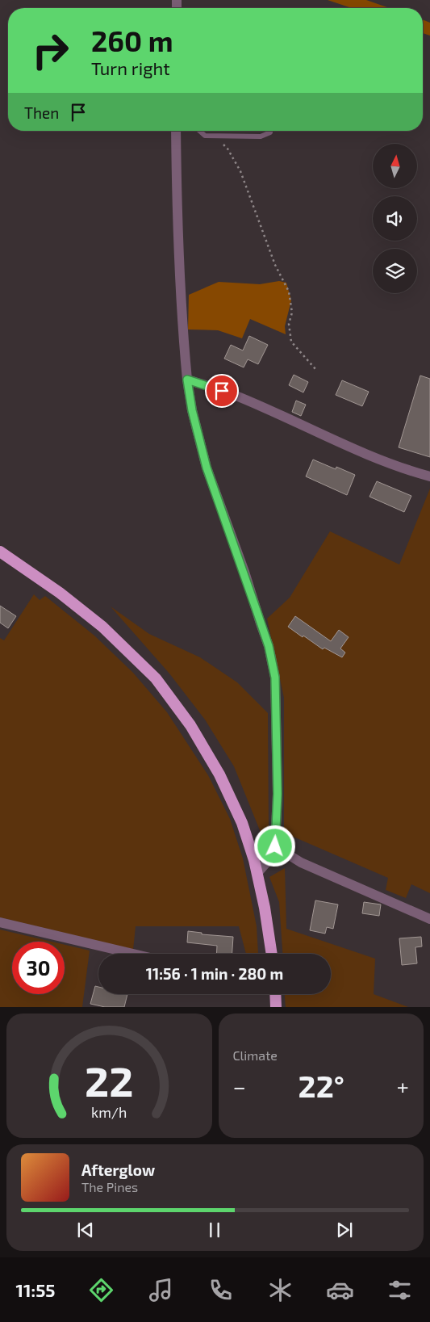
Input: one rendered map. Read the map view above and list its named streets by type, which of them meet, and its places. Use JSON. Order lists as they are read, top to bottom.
{
  "north": "top",
  "page": {
    "turn": ["260 m", "Turn right"],
    "then": "Then",
    "limit": "30",
    "trip": "11:56 · 1 min · 280 m",
    "tile": "Climate",
    "heat": ["−", "22°", "+"],
    "song": ["Afterglow", "The Pines"],
    "tabs": "11:55",
    "gauge": ["22", "km/h"]
  }
}
